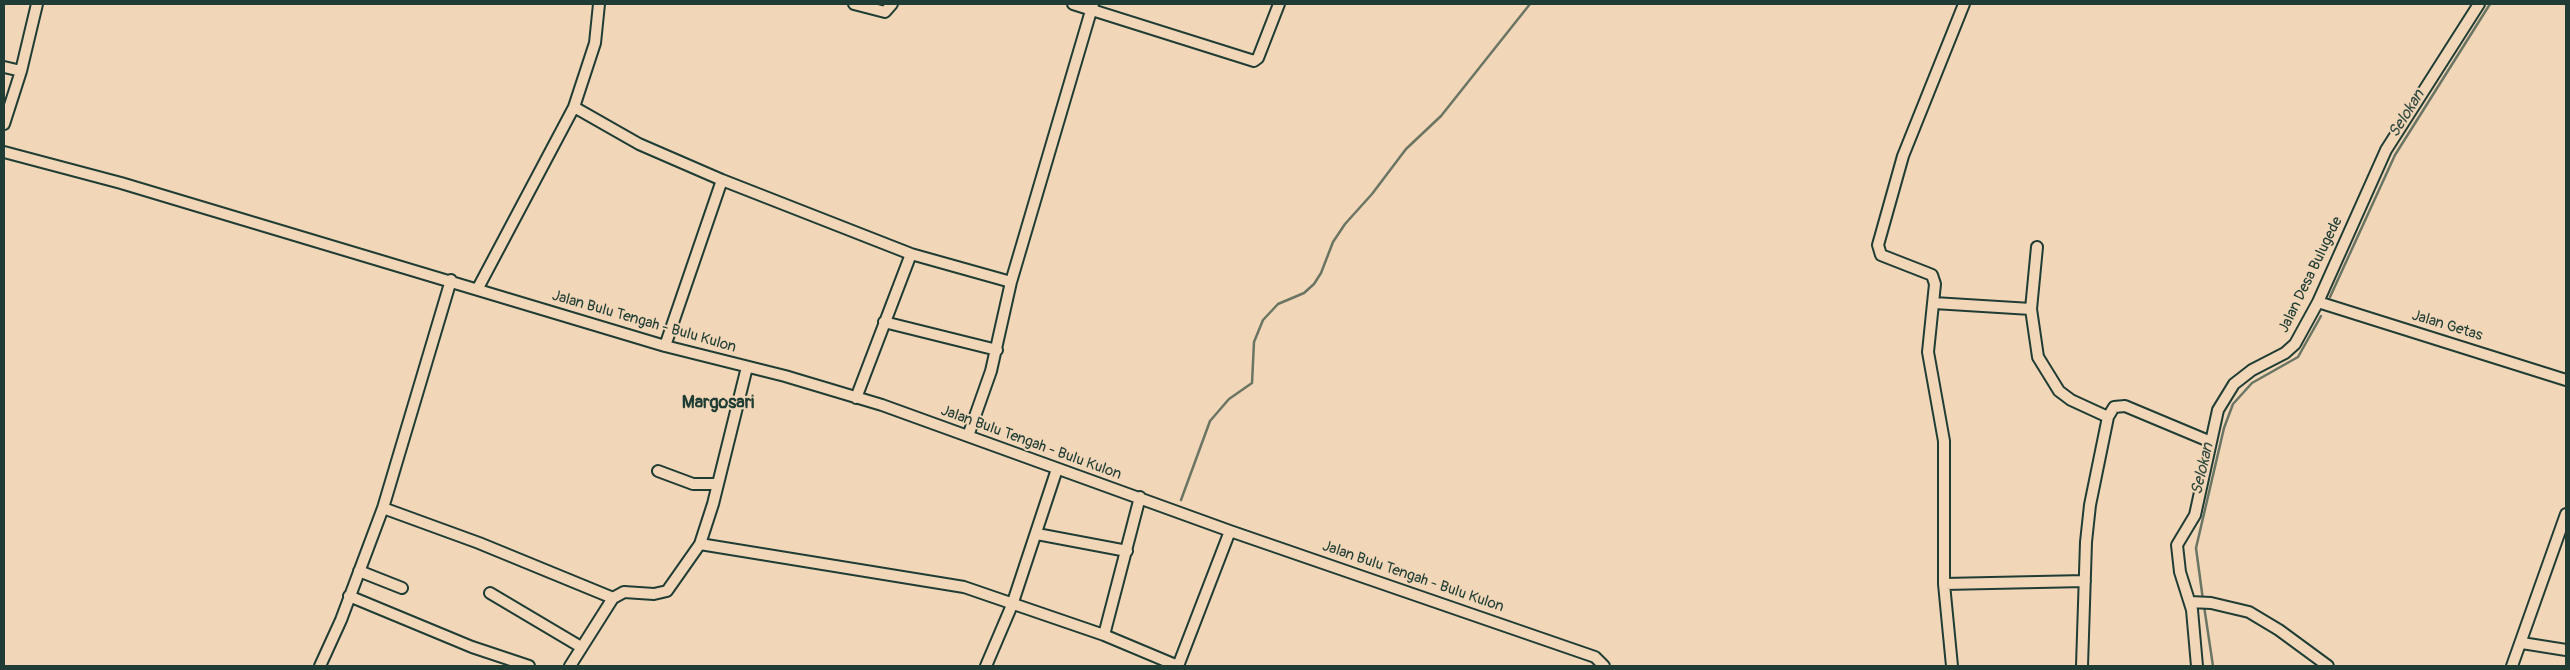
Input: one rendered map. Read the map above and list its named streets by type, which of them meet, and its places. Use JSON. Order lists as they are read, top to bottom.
{
  "streets": {
    "street": ["Jalan Desa Bulugede", "Jalan Bulu Tengah - Bulu Kulon", "Jalan Getas"]
  },
  "crossings": [
    ["Jalan Desa Bulugede", "Jalan Getas"]
  ],
  "districts": ["Margosari"],
  "water": ["Selokan"]
}
